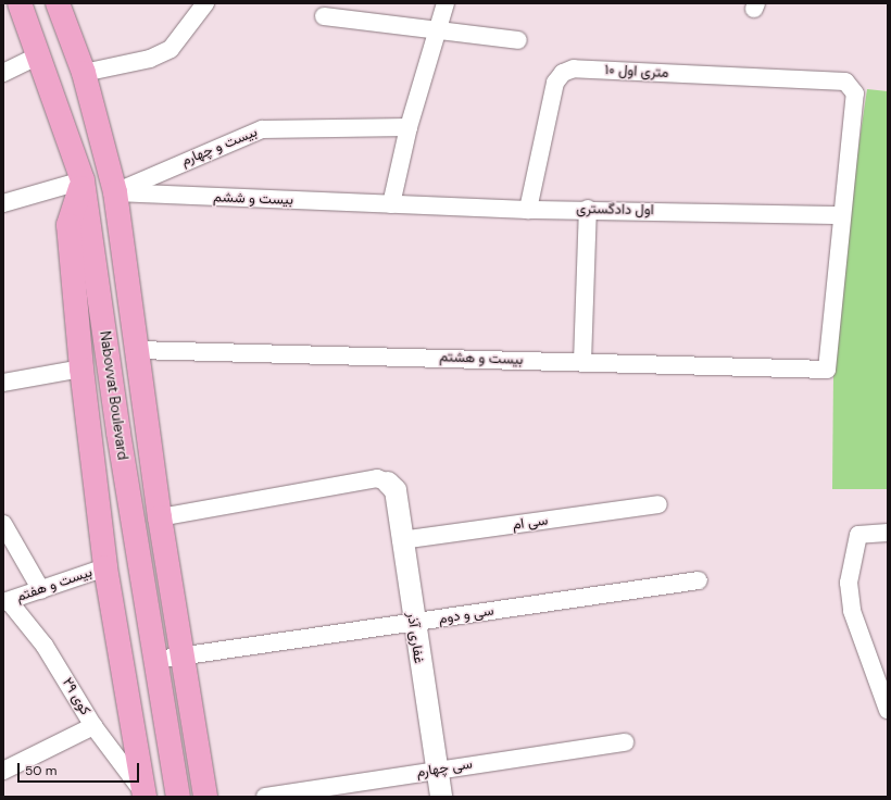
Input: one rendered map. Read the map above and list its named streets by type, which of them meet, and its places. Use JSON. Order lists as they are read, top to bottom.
{
  "streets": {
    "main road": ["Nabovvat Boulevard"],
    "street": [
      "۱۰ متری اول",
      "بیست و چهارم",
      "بیست و ششم",
      "اول دادگستری",
      "بیست و هشتم",
      "سی ام",
      "بیست و هفتم",
      "سی و دوم",
      "غفاری آذر",
      "کوی ۲۹",
      "سی چهارم"
    ]
  },
  "crossings": [
    ["۱۰ متری اول", "اول دادگستری"],
    ["۱۰ متری اول", "بیست و هشتم"],
    ["بیست و چهارم", "بیست و ششم"],
    ["بیست و چهارم", "Nabovvat Boulevard"],
    ["بیست و ششم", "اول دادگستری"],
    ["بیست و ششم", "Nabovvat Boulevard"],
    ["اول دادگستری", "بیست و هشتم"],
    ["بیست و هشتم", "Nabovvat Boulevard"],
    ["Nabovvat Boulevard", "سی و دوم"],
    ["سی ام", "غفاری آذر"],
    ["بیست و هفتم", "کوی ۲۹"],
    ["سی و دوم", "غفاری آذر"],
    ["غفاری آذر", "سی چهارم"]
  ],
  "scale_bar": "50 m"
}
